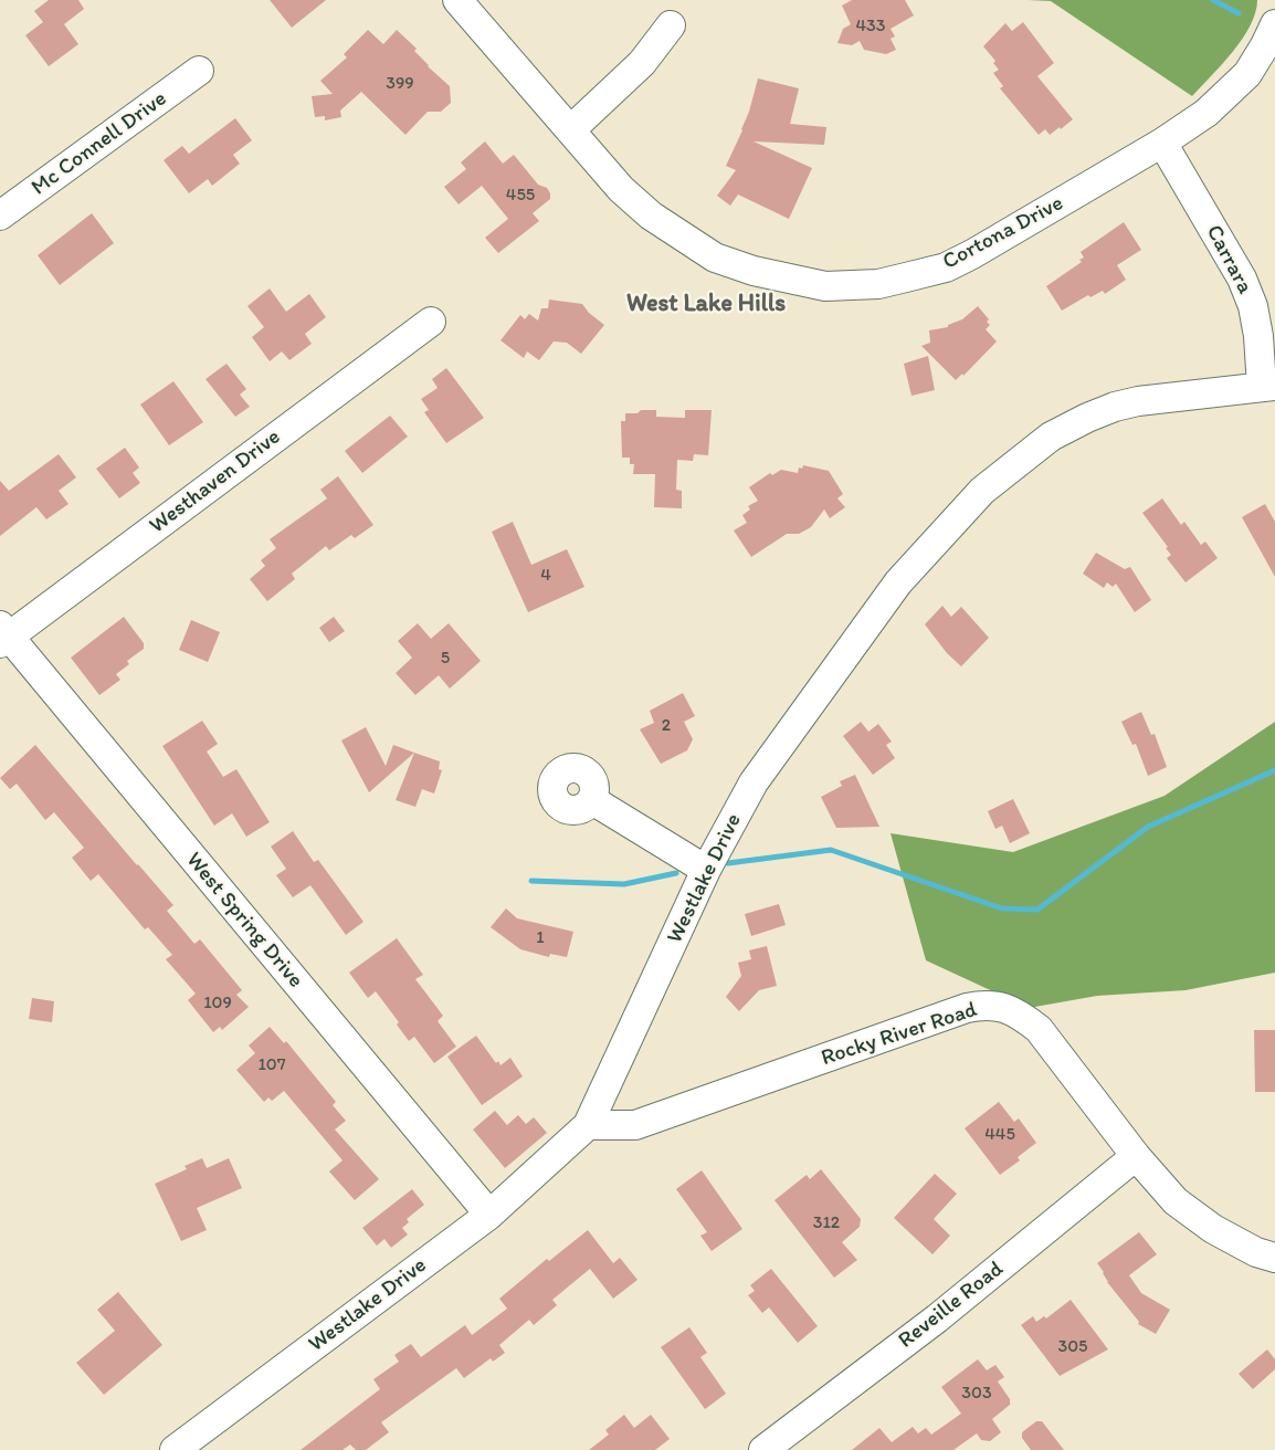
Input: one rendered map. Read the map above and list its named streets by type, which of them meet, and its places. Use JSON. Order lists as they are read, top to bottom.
{
  "streets": {
    "street": [
      "Mc Connell Drive",
      "Cortona Drive",
      "Carrara",
      "Westhaven Drive",
      "Westlake Drive",
      "West Spring Drive",
      "Rocky River Road",
      "Reveille Road"
    ]
  },
  "crossings": [
    ["Cortona Drive", "Carrara"],
    ["Carrara", "Westlake Drive"],
    ["Westhaven Drive", "West Spring Drive"],
    ["Westlake Drive", "West Spring Drive"],
    ["Westlake Drive", "Rocky River Road"],
    ["Rocky River Road", "Reveille Road"]
  ],
  "districts": ["West Lake Hills"],
  "house_numbers": [
    "433",
    "399",
    "455",
    "4",
    "5",
    "2",
    "1",
    "109",
    "107",
    "445",
    "312",
    "305",
    "303"
  ]
}
